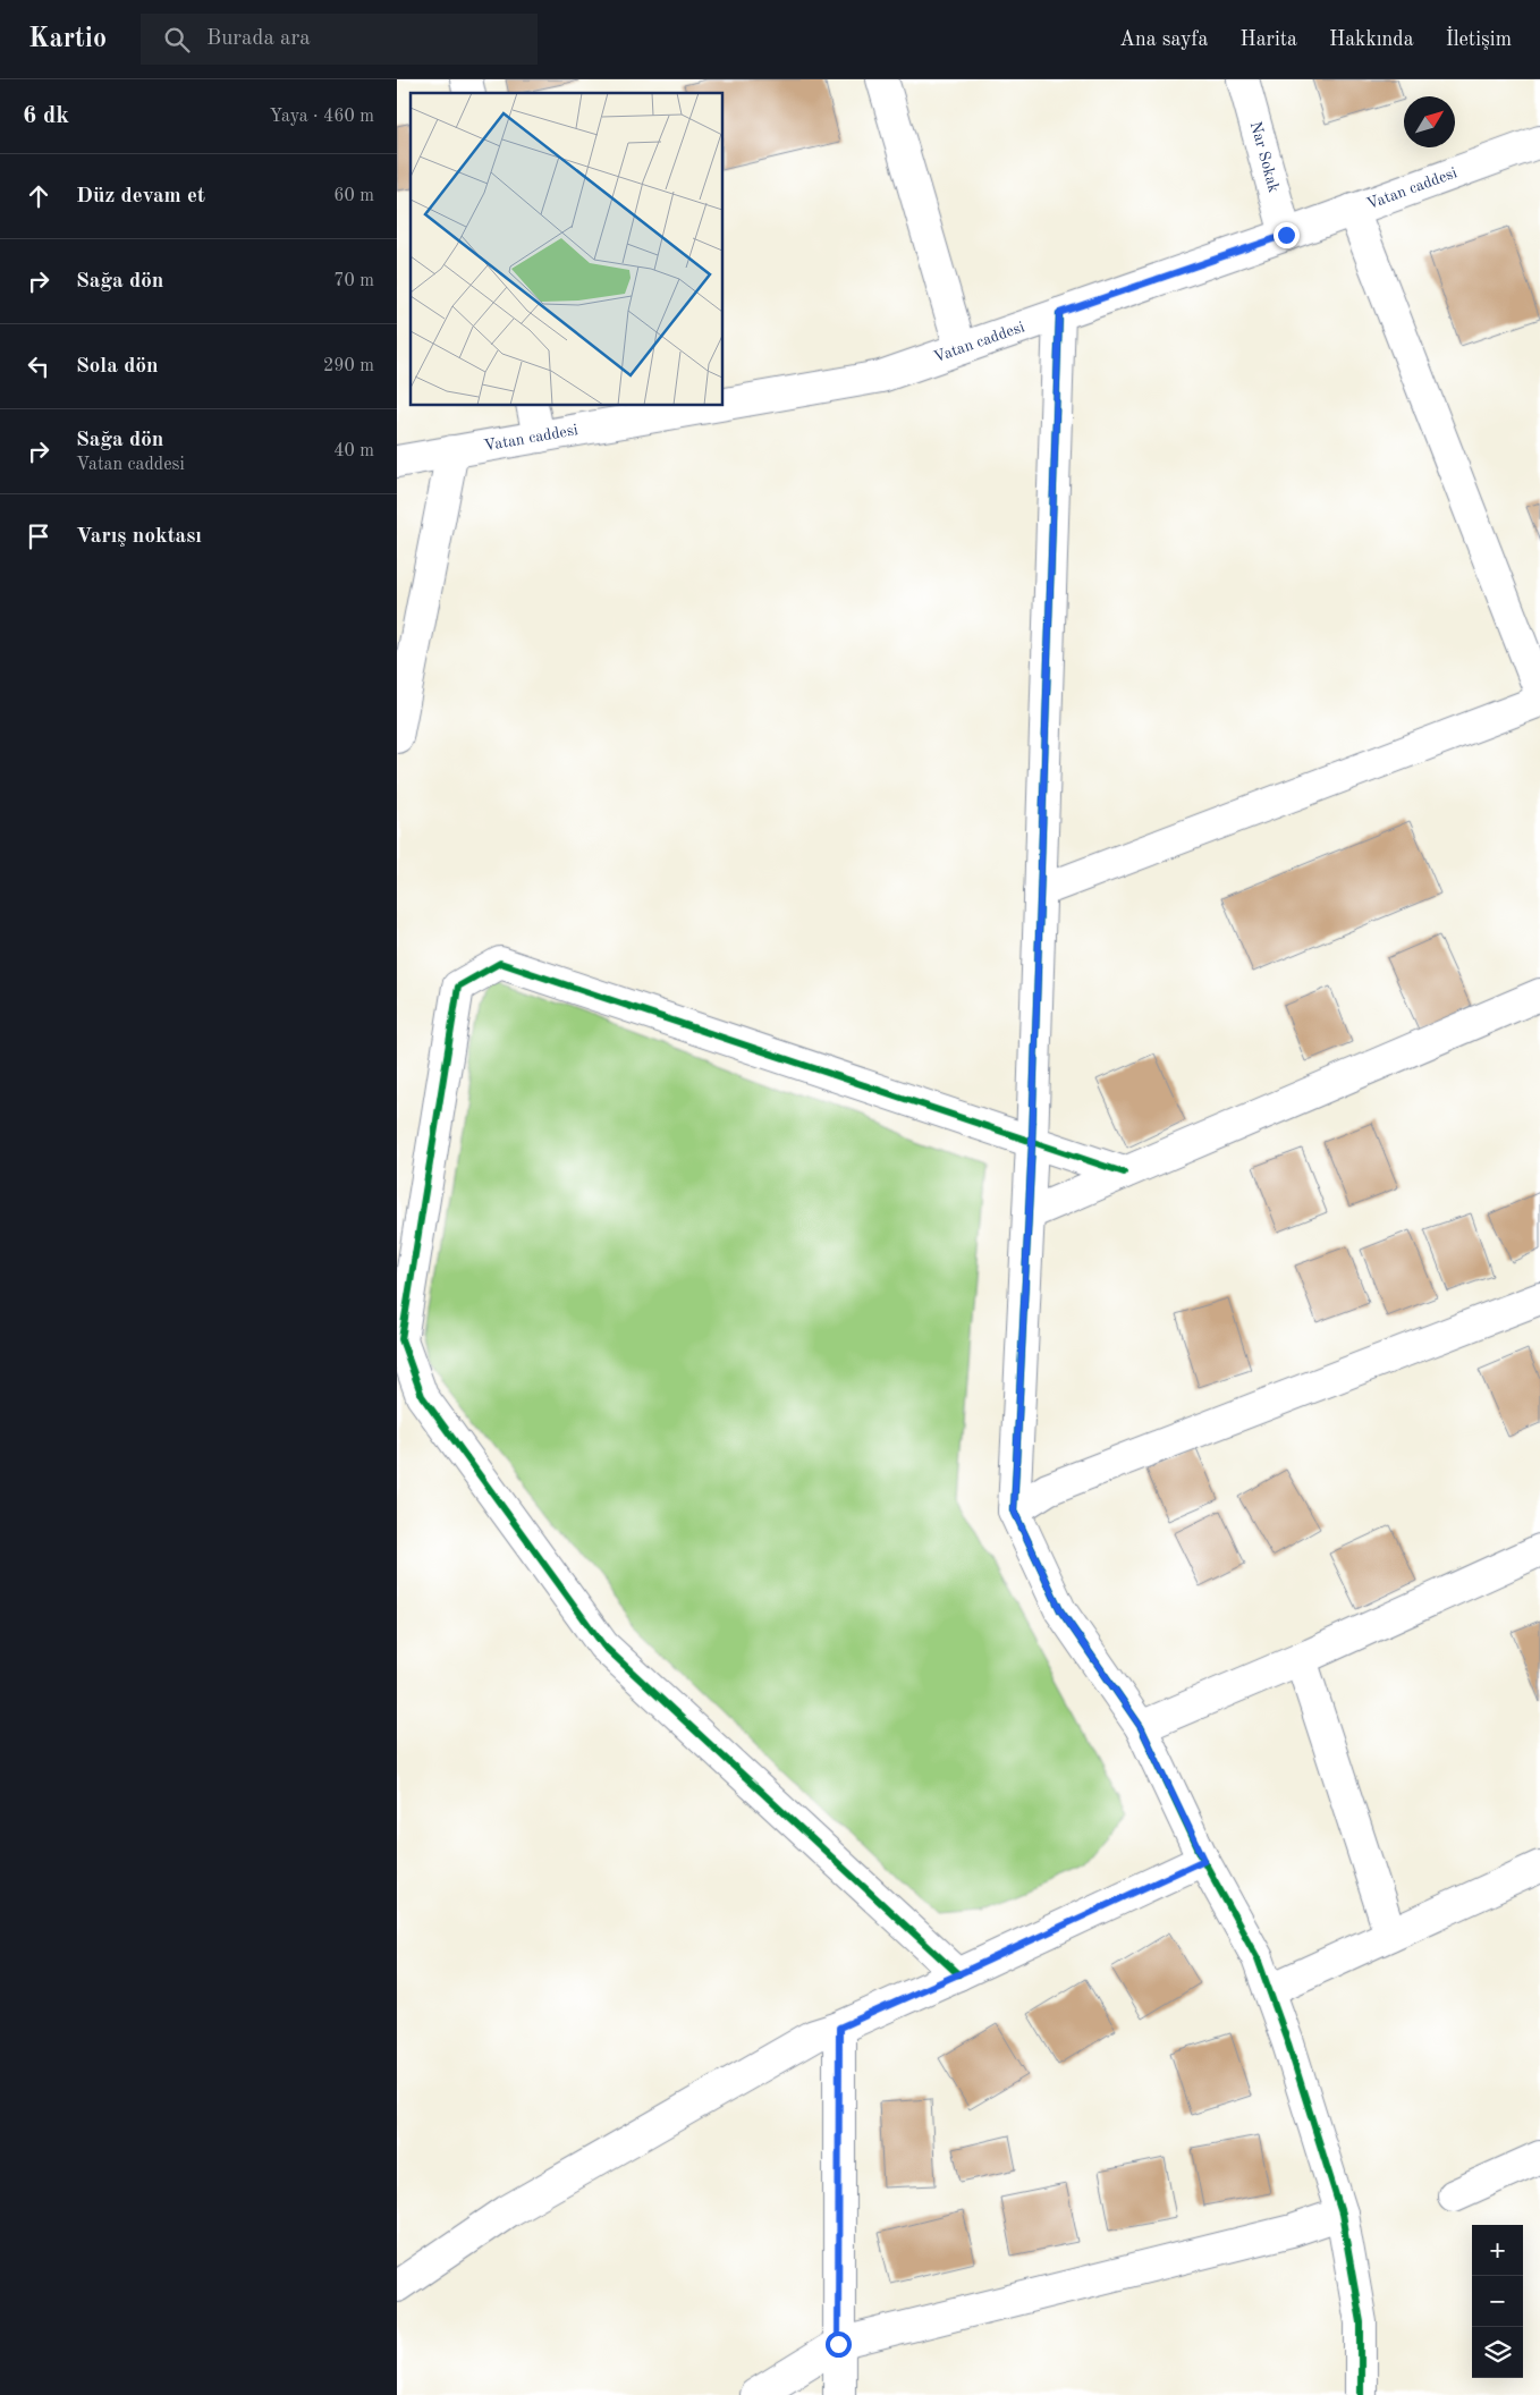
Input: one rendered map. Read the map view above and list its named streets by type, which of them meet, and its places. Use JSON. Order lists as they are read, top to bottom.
{
  "streets": {
    "street": ["Nar Sokak", "Vatan caddesi"]
  },
  "crossings": [
    ["Nar Sokak", "Vatan caddesi"]
  ],
  "north": "top right",
  "page": {
    "header": "Kartio",
    "search": "Burada ara",
    "nav": [
      "Ana sayfa",
      "Harita",
      "Hakkında",
      "İletişim"
    ],
    "heading": ["6 dk", "Yaya · 460 m"],
    "list": [
      ["Düz devam et", "60 m"],
      ["Sağa dön", "70 m"],
      ["Sola dön", "290 m"],
      ["Sağa dön", "Vatan caddesi", "40 m"],
      "Varış noktası"
    ],
    "map_buttons": ["+", "−"]
  }
}
